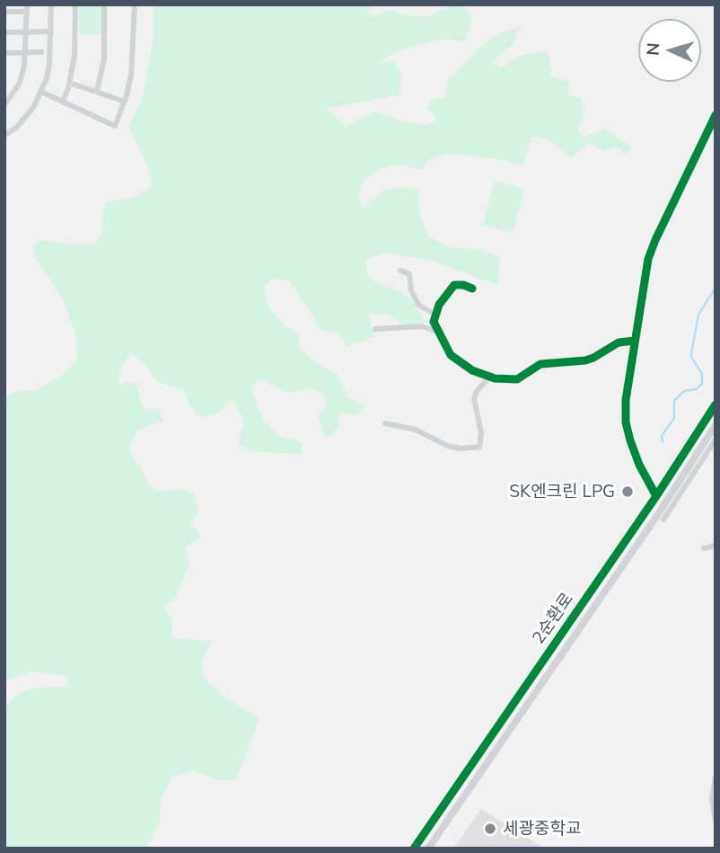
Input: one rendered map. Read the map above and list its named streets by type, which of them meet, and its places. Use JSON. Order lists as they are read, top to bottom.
{
  "streets": {
    "street": ["2순환로"]
  },
  "places": ["SK엔크린 LPG", "세광중학교"],
  "north": "left"
}
